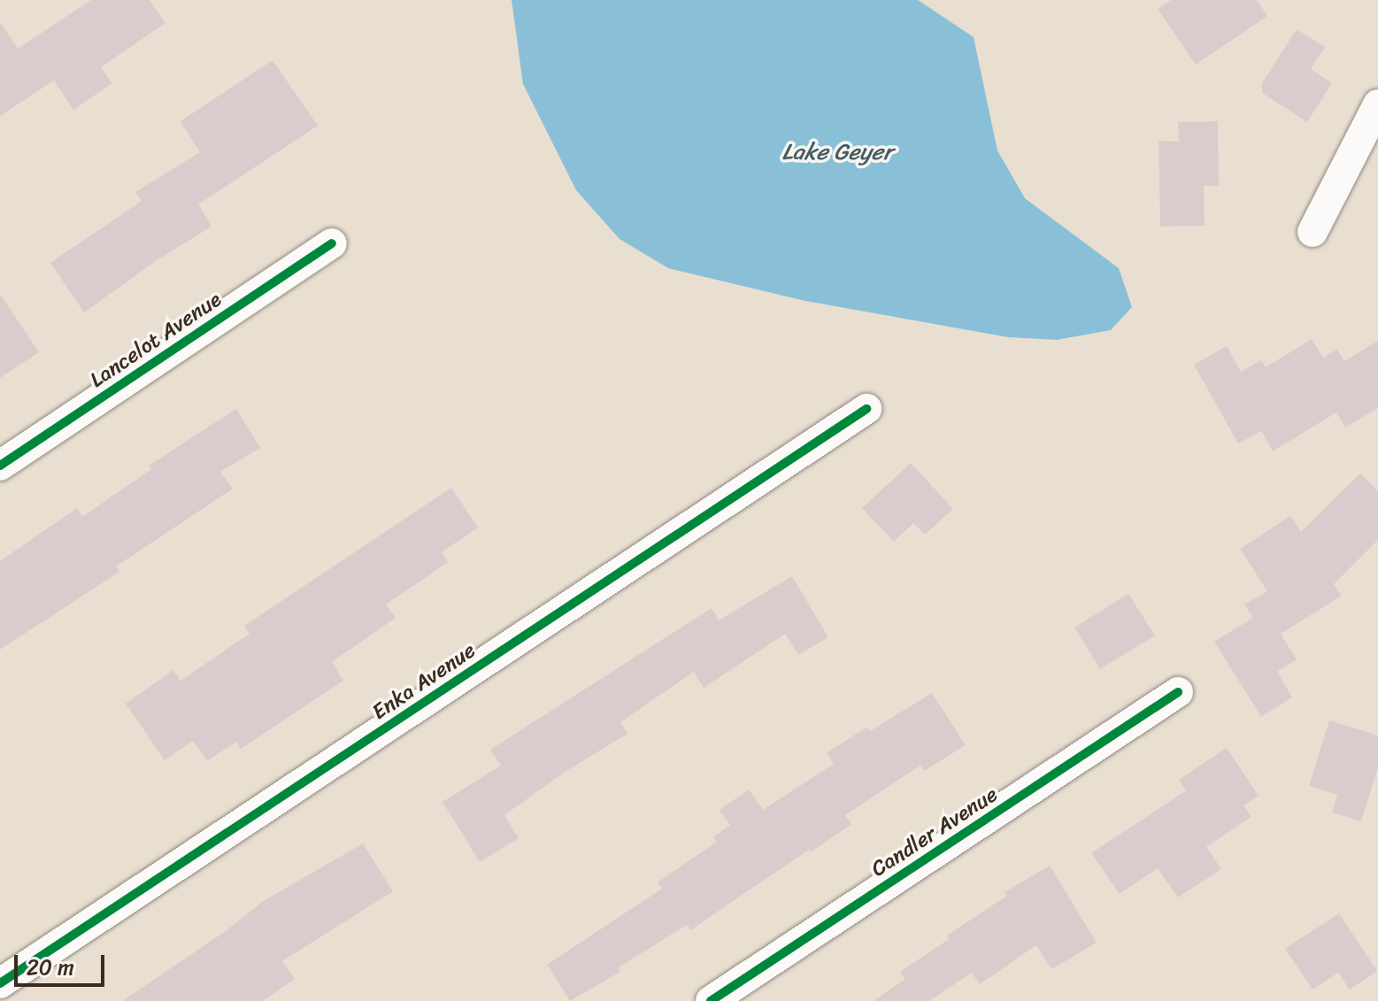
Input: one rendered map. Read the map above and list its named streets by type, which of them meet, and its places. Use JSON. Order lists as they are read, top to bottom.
{
  "streets": {
    "street": ["Lancelot Avenue", "Enka Avenue", "Candler Avenue"]
  },
  "water": ["Lake Geyer"],
  "scale_bar": "20 m"
}
